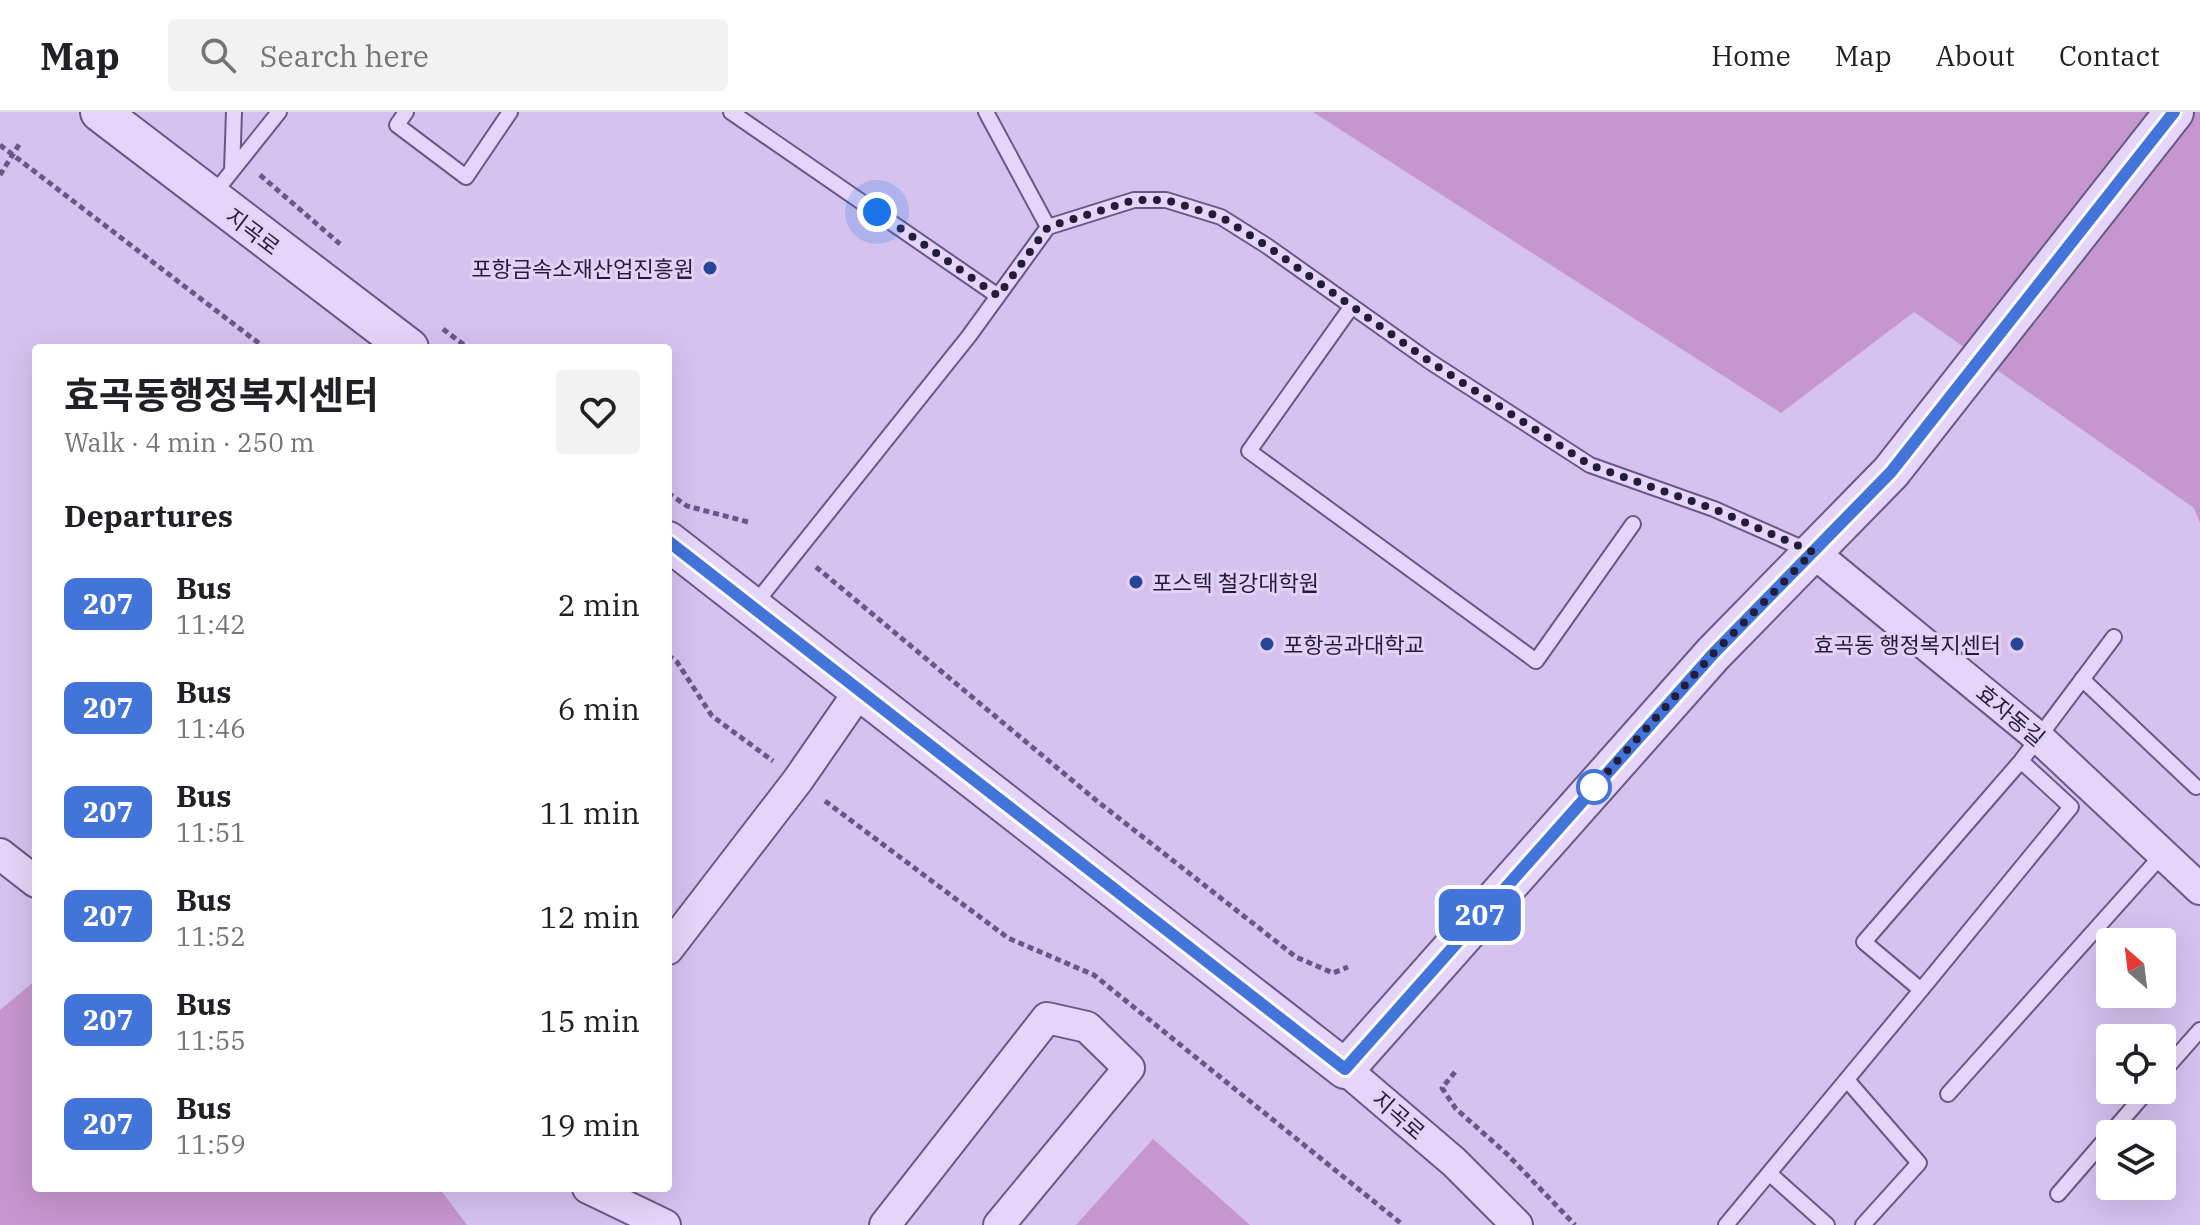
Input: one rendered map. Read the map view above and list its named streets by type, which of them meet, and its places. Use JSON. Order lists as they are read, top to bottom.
{
  "streets": {
    "street": ["지곡로", "효자동길"]
  },
  "places": [
    "포항금속소재산업진흥원",
    "포스텍 철강대학원",
    "포항공과대학교",
    "효곡동 행정복지센터"
  ],
  "lines": ["bus line 207"],
  "north": "top left",
  "page": {
    "header": "Map",
    "search": "Search here",
    "nav": [
      "Home",
      "Map",
      "About",
      "Contact"
    ],
    "on_map": "207",
    "heading": [
      ["효곡동행정복지센터", "Walk · 4 min · 250 m"],
      "Departures"
    ],
    "list": [
      {
        "mark": "207",
        "name": "Bus",
        "note": "11:42",
        "value": "2 min"
      },
      {
        "mark": "207",
        "name": "Bus",
        "note": "11:46",
        "value": "6 min"
      },
      {
        "mark": "207",
        "name": "Bus",
        "note": "11:51",
        "value": "11 min"
      },
      {
        "mark": "207",
        "name": "Bus",
        "note": "11:52",
        "value": "12 min"
      },
      {
        "mark": "207",
        "name": "Bus",
        "note": "11:55",
        "value": "15 min"
      },
      {
        "mark": "207",
        "name": "Bus",
        "note": "11:59",
        "value": "19 min"
      }
    ]
  }
}
